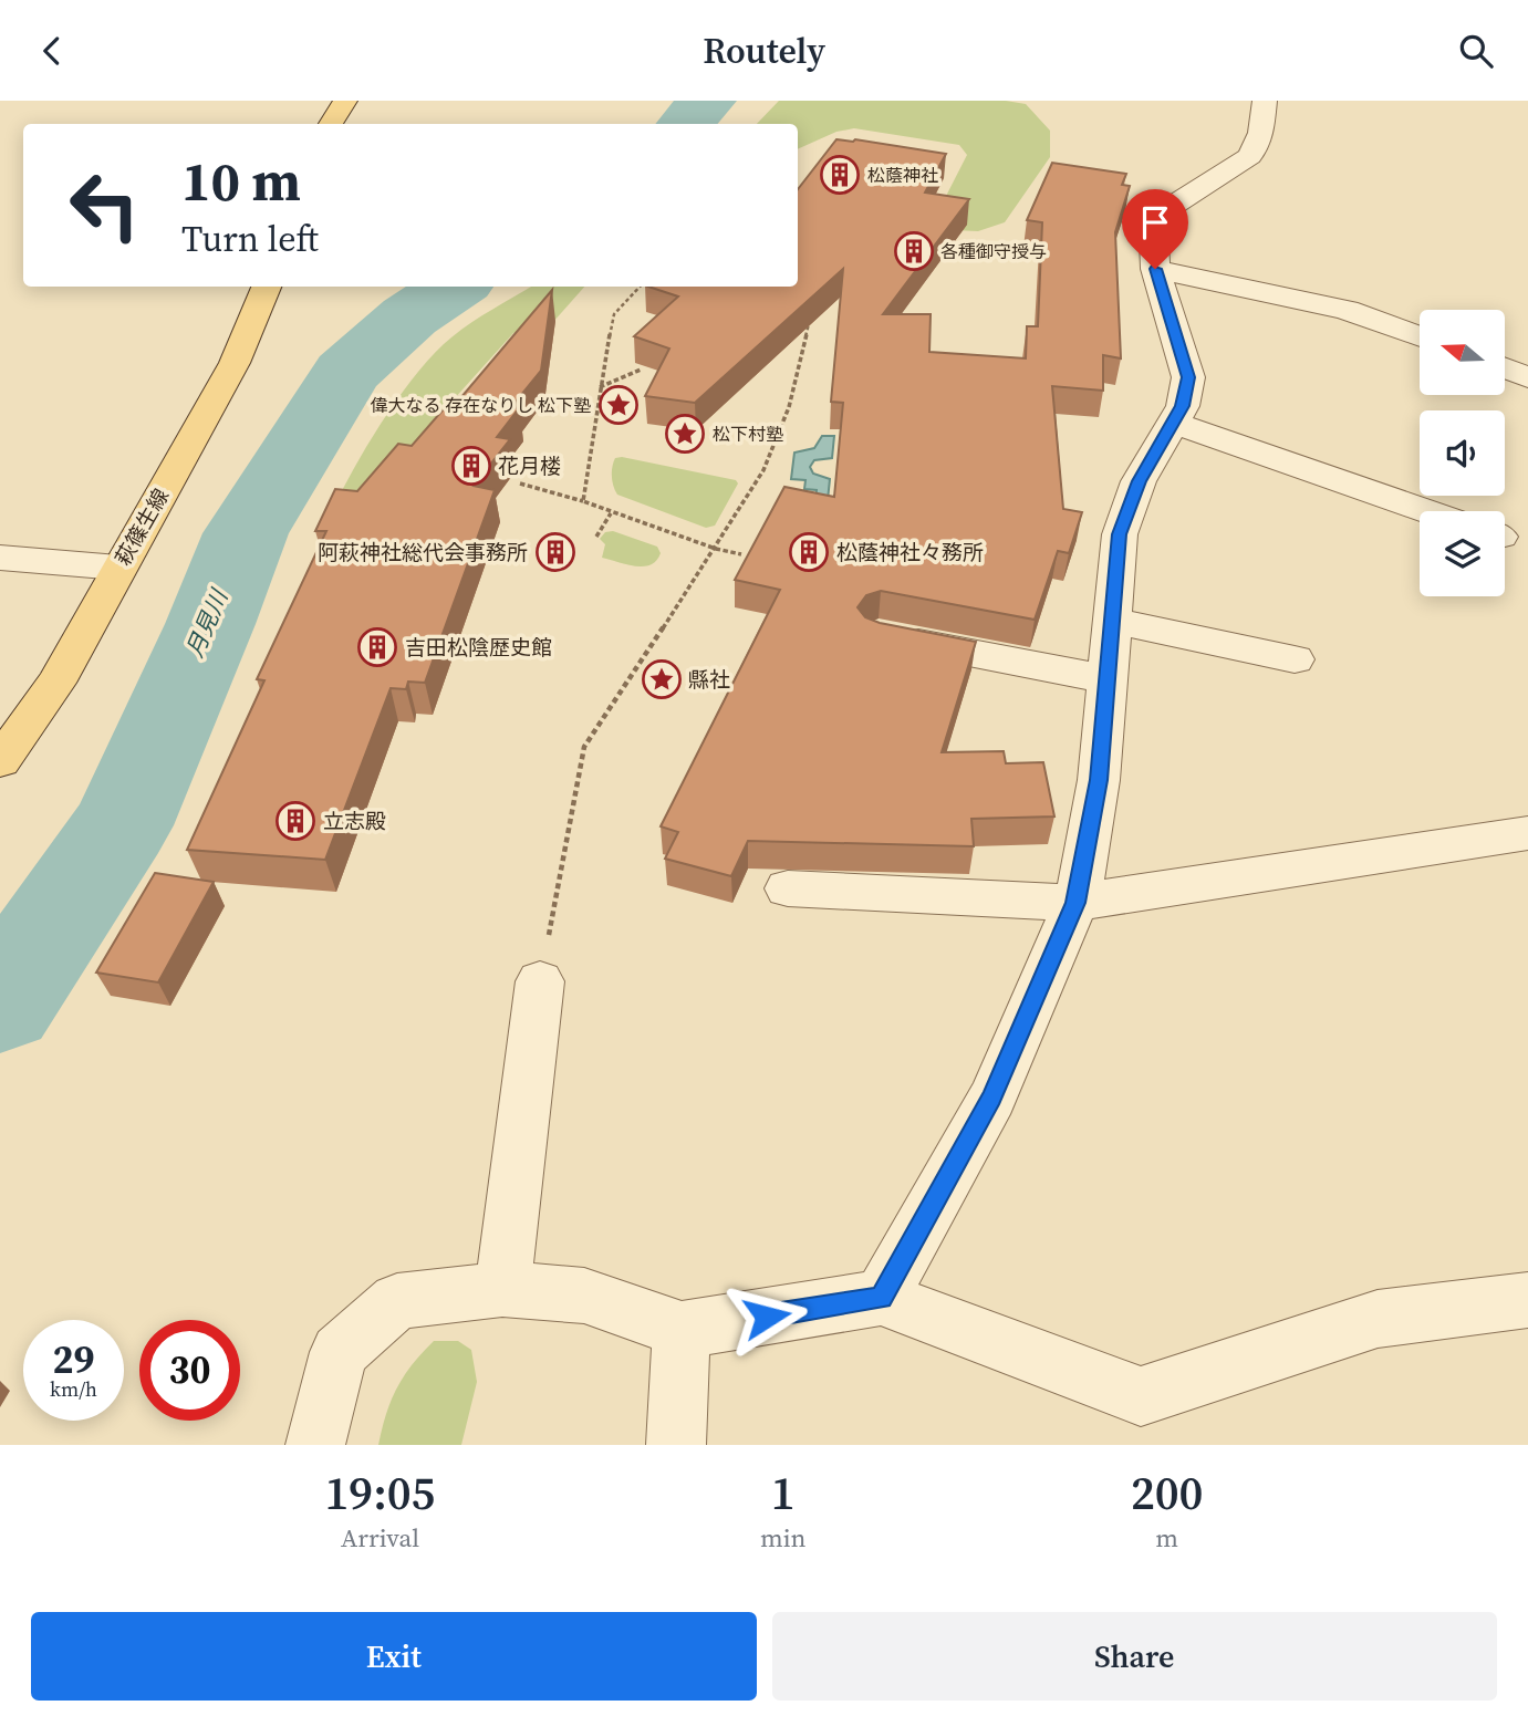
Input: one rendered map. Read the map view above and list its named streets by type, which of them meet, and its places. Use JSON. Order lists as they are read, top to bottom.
{
  "streets": {
    "main road": ["萩篠生線"]
  },
  "water": ["月見川"],
  "places": {
    "building": [
      "松蔭神社",
      "各種御守授与",
      "花月楼",
      "阿萩神社総代会事務所",
      "松蔭神社々務所",
      "吉田松陰歴史館",
      "立志殿"
    ],
    "place": ["偉大なる 存在なりし 松下塾", "松下村塾", "縣社"]
  },
  "north": "left",
  "page": {
    "header": "Routely",
    "turn": ["10 m", "Turn left"],
    "speed": "29 km/h",
    "limit": "30",
    "eta": [
      "19:05",
      "Arrival",
      "1",
      "min",
      "200",
      "m"
    ],
    "buttons": ["Exit", "Share"]
  }
}
